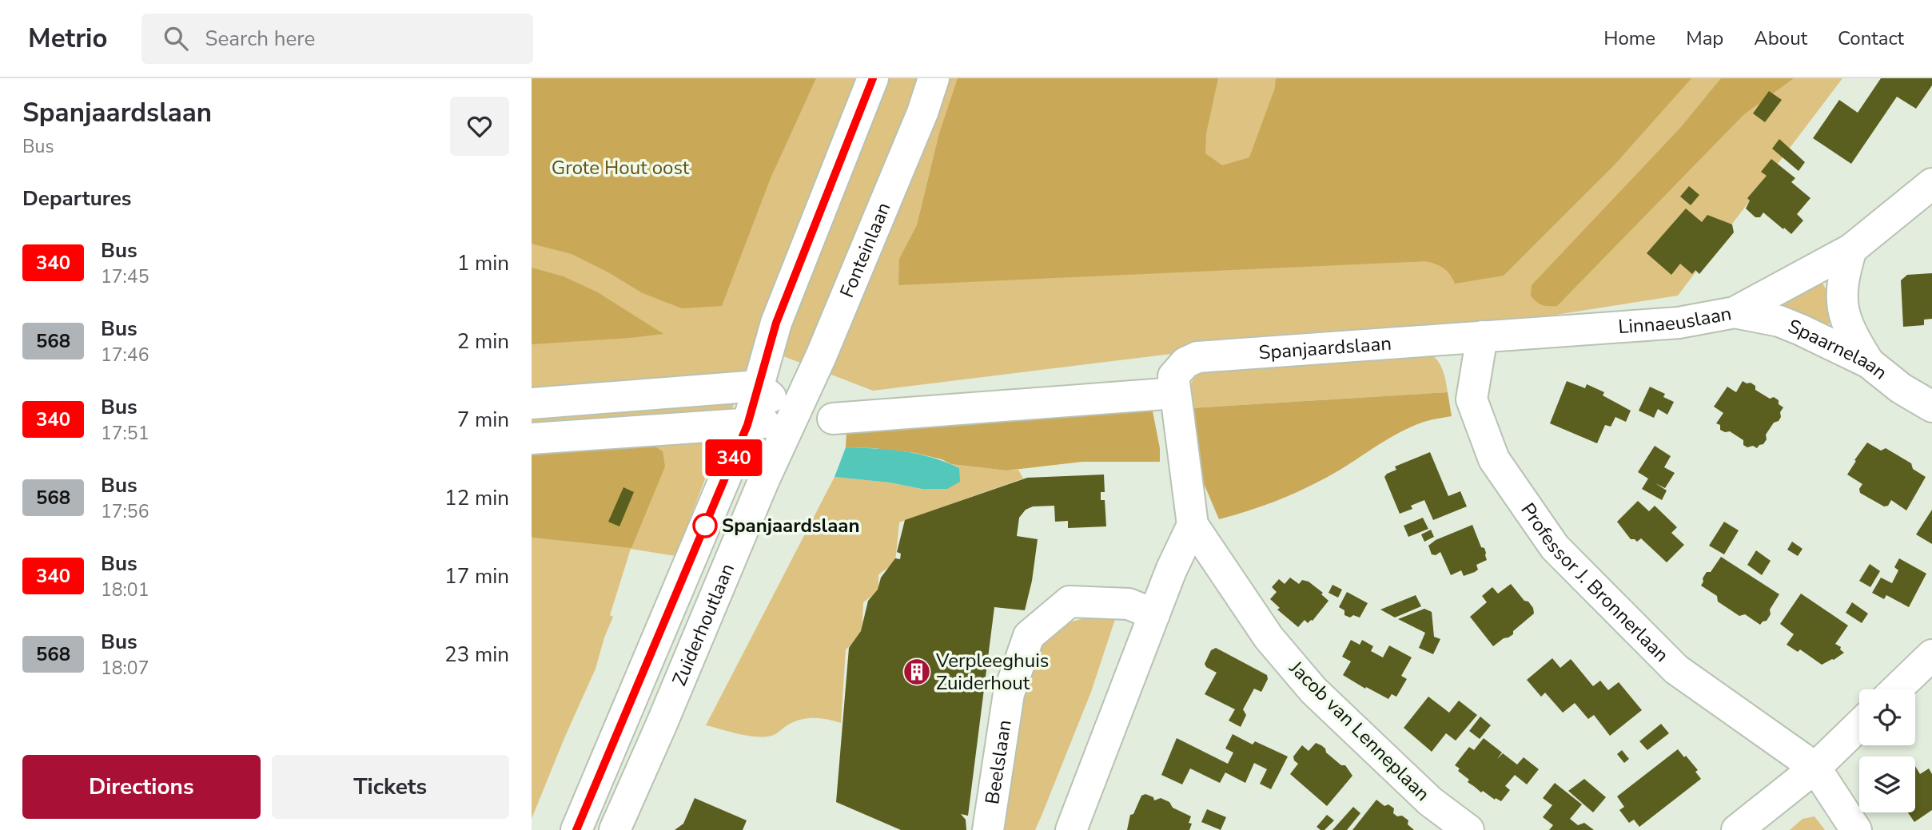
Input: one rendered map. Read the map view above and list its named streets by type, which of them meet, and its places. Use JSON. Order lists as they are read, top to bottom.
{
  "streets": {
    "street": [
      "Fonteinlaan",
      "Linnaeuslaan",
      "Spanjaardslaan",
      "Spaarnelaan",
      "Professor J. Bronnerlaan",
      "Zuiderhoutlaan",
      "Jacob van Lenneplaan",
      "Beelslaan"
    ]
  },
  "crossings": [
    ["Fonteinlaan", "Zuiderhoutlaan"],
    ["Linnaeuslaan", "Spanjaardslaan"],
    ["Linnaeuslaan", "Spaarnelaan"],
    ["Linnaeuslaan", "Professor J. Bronnerlaan"],
    ["Spanjaardslaan", "Professor J. Bronnerlaan"],
    ["Spanjaardslaan", "Jacob van Lenneplaan"]
  ],
  "parks": ["Grote Hout oost"],
  "places": {
    "other": ["Spanjaardslaan"],
    "building": ["Verpleeghuis Zuiderhout"]
  },
  "lines": ["bus line 340"],
  "page": {
    "header": "Metrio",
    "search": "Search here",
    "nav": [
      "Home",
      "Map",
      "About",
      "Contact"
    ],
    "heading": [
      ["Spanjaardslaan", "Bus"],
      "Departures"
    ],
    "on_map": "340",
    "list": [
      {
        "mark": "340",
        "name": "Bus",
        "note": "17:45",
        "value": "1 min"
      },
      {
        "mark": "568",
        "name": "Bus",
        "note": "17:46",
        "value": "2 min"
      },
      {
        "mark": "340",
        "name": "Bus",
        "note": "17:51",
        "value": "7 min"
      },
      {
        "mark": "568",
        "name": "Bus",
        "note": "17:56",
        "value": "12 min"
      },
      {
        "mark": "340",
        "name": "Bus",
        "note": "18:01",
        "value": "17 min"
      },
      {
        "mark": "568",
        "name": "Bus",
        "note": "18:07",
        "value": "23 min"
      }
    ],
    "buttons": ["Directions", "Tickets"]
  }
}
